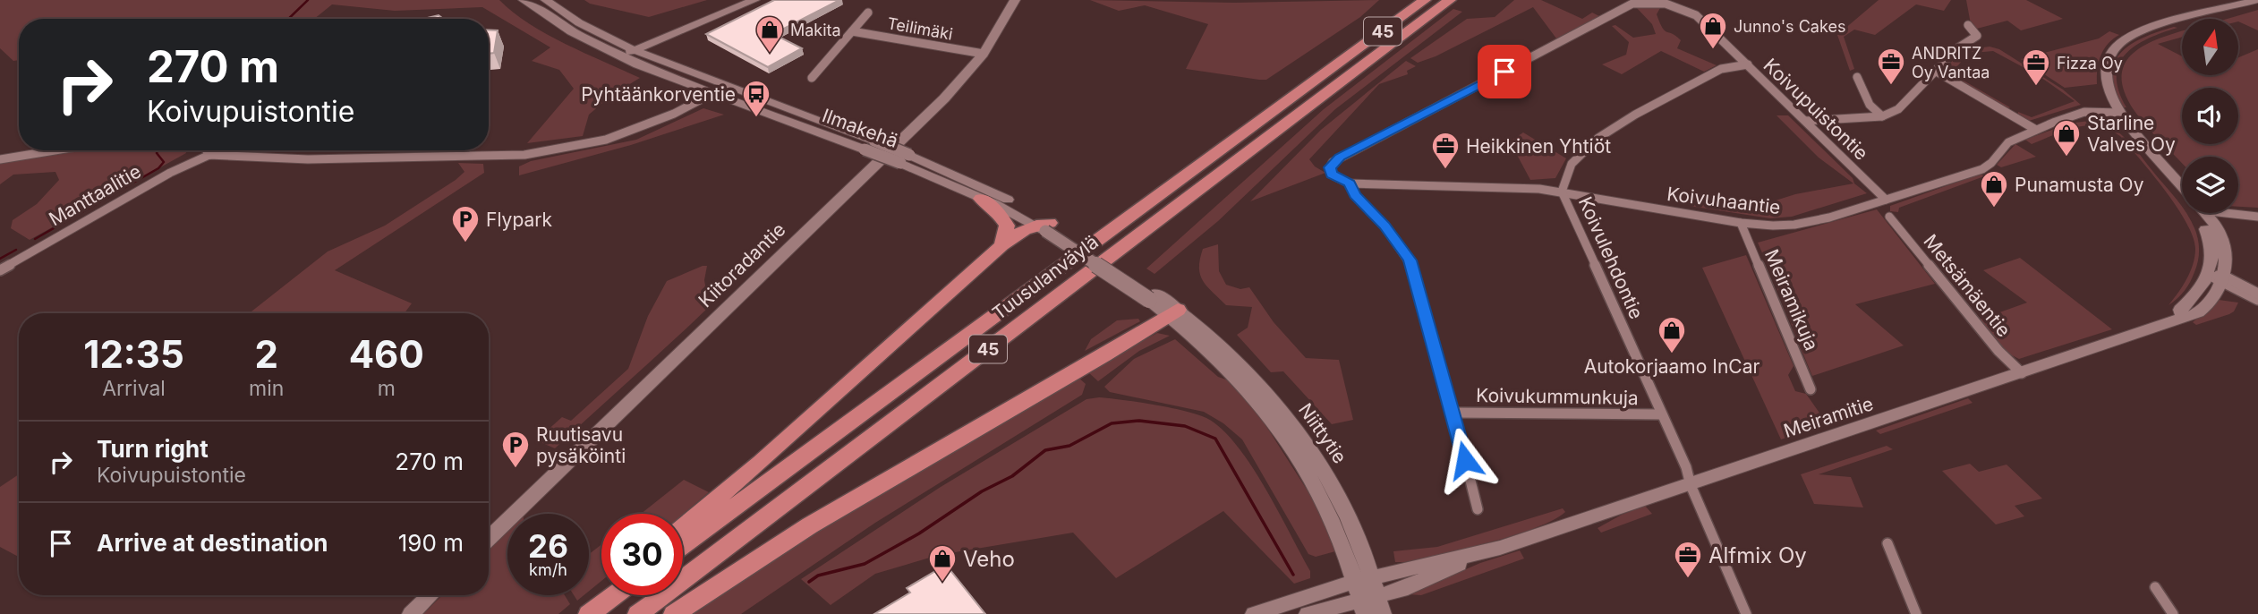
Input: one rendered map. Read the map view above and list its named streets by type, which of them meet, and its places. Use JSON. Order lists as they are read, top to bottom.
{
  "streets": {
    "highway": ["45", "Tuusulanväylä"],
    "main road": [
      "Ilmakehä",
      "Kiitoradantie",
      "Meiramitie",
      "Niittytie"
    ],
    "street": [
      "Teilimäki",
      "Koivupuistontie",
      "Manttaalitie",
      "Koivuhaantie",
      "Koivulehdontie",
      "Metsämäentie",
      "Meiramikuja",
      "Koivukummunkuja"
    ]
  },
  "crossings": [
    ["Teilimäki", "Kiitoradantie"],
    ["Koivupuistontie", "Koivuhaantie"],
    ["Koivupuistontie", "Koivulehdontie"],
    ["Ilmakehä", "Niittytie"],
    ["Koivuhaantie", "Koivulehdontie"],
    ["Koivuhaantie", "Meiramikuja"],
    ["Koivuhaantie", "Meiramitie"],
    ["Koivulehdontie", "Koivukummunkuja"],
    ["Koivulehdontie", "Meiramitie"],
    ["Metsämäentie", "Meiramitie"],
    ["Meiramitie", "Niittytie"]
  ],
  "places": {
    "shop": [
      "Junno's Cakes",
      "Makita",
      "Starline Valves Oy",
      "Punamusta Oy",
      "Autokorjaamo InCar",
      "Veho"
    ],
    "office": [
      "ANDRITZ Oy Vantaa",
      "Fizza Oy",
      "Heikkinen Yhtiöt",
      "Alfmix Oy"
    ],
    "bus stop": ["Pyhtäänkorventie"],
    "parking": ["Flypark", "Ruutisavu pysäköinti"]
  },
  "north": "top",
  "page": {
    "turn": ["270 m", "Koivupuistontie"],
    "eta": [
      "12:35",
      "Arrival",
      "2",
      "min",
      "460",
      "m"
    ],
    "list": [
      {
        "name": "Turn right",
        "note": "Koivupuistontie",
        "value": "270 m"
      },
      {
        "name": "Arrive at destination",
        "value": "190 m"
      }
    ],
    "speed": "26 km/h",
    "limit": "30"
  }
}
